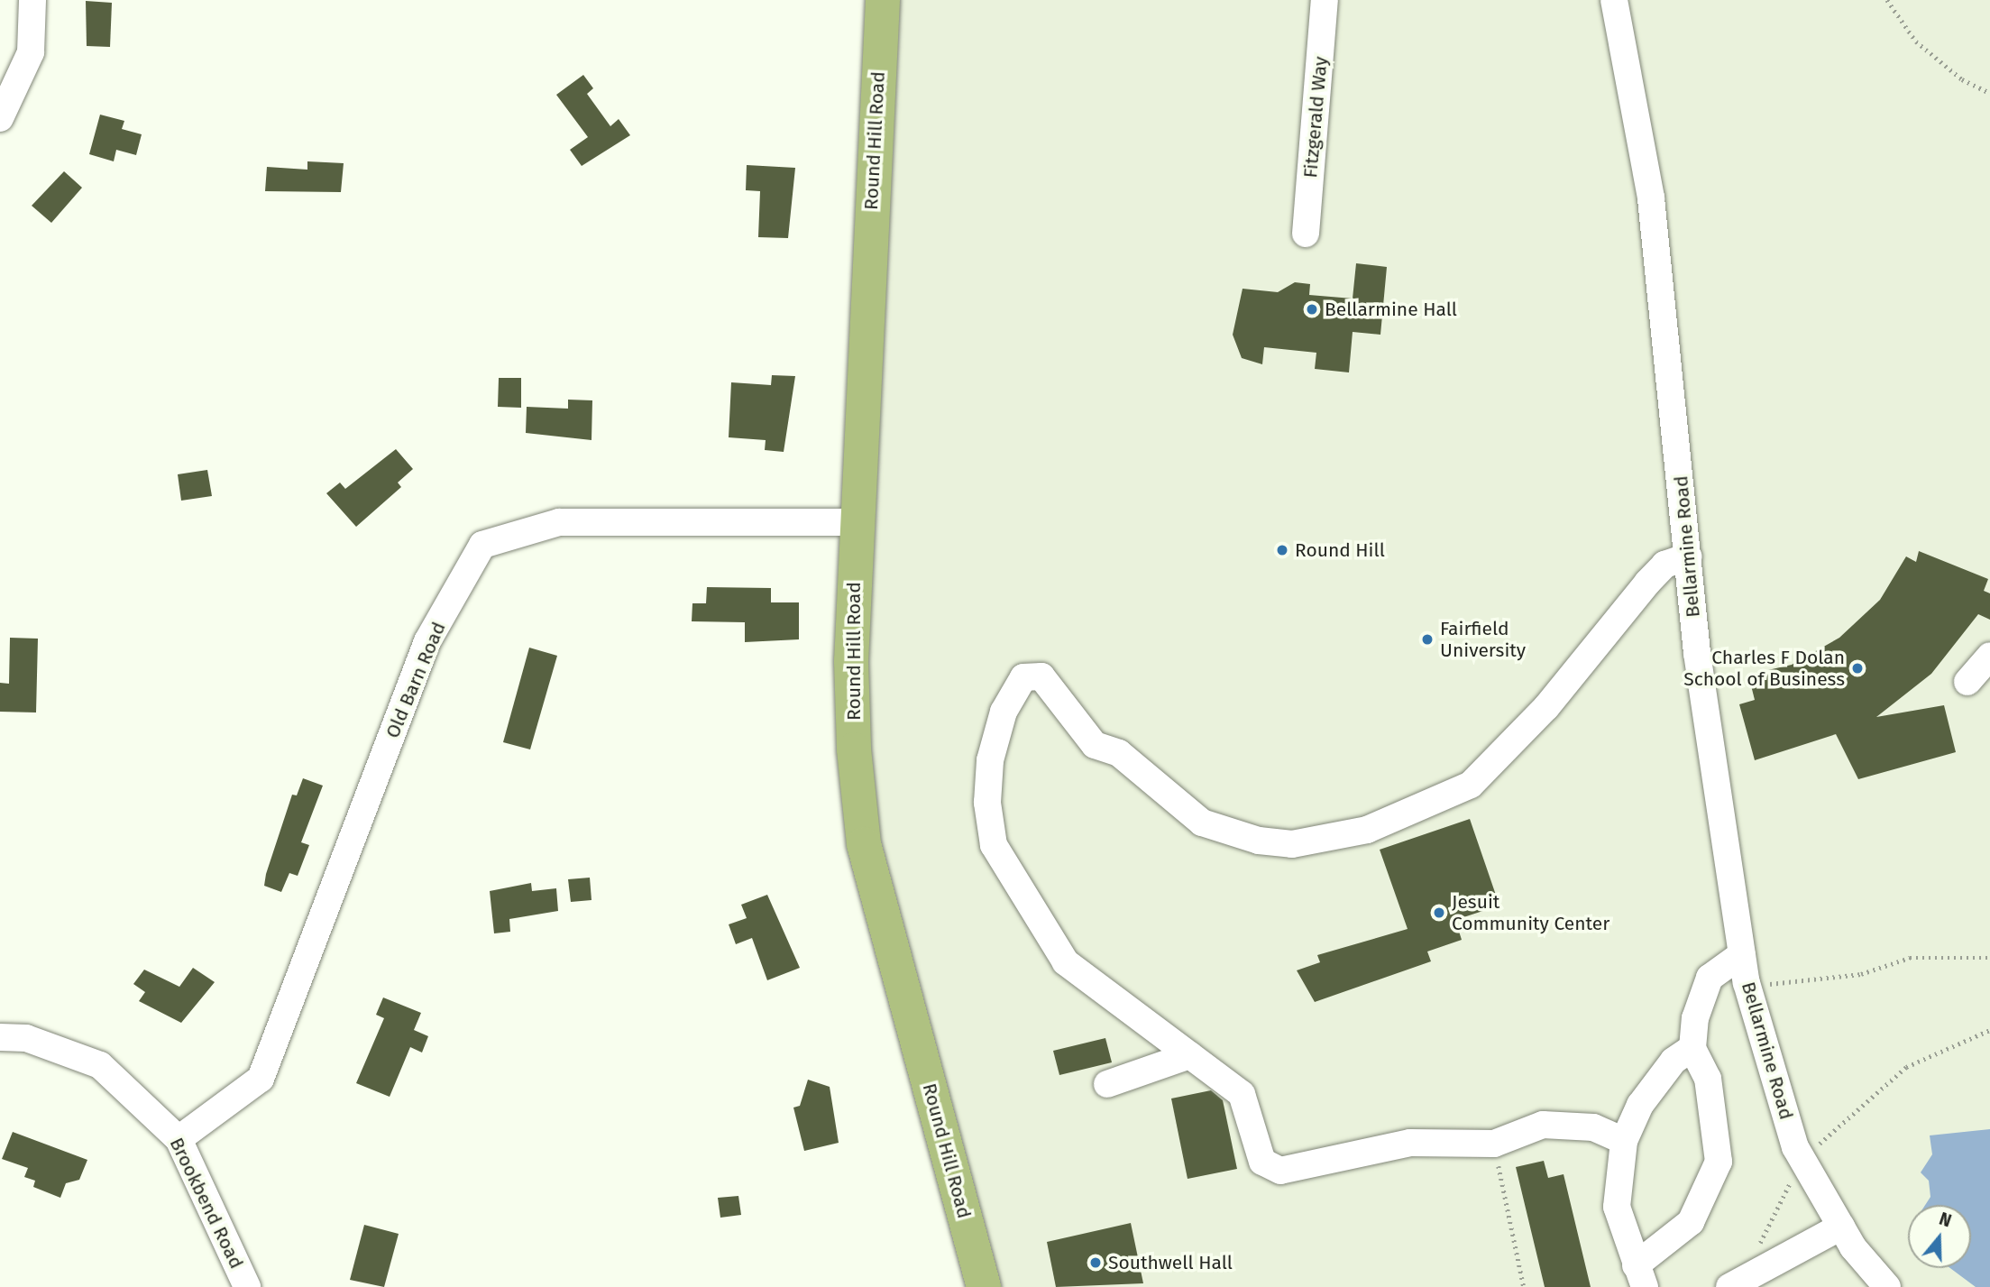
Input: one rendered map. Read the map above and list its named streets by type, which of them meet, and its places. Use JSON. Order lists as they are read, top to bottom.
{
  "streets": {
    "main road": ["Round Hill Road"],
    "street": [
      "Fitzgerald Way",
      "Bellarmine Road",
      "Old Barn Road",
      "Brookbend Road"
    ]
  },
  "crossings": [
    ["Round Hill Road", "Old Barn Road"],
    ["Old Barn Road", "Brookbend Road"]
  ],
  "places": [
    "Bellarmine Hall",
    "Round Hill",
    "Fairfield University",
    "Charles F Dolan School of Business",
    "Jesuit Community Center",
    "Southwell Hall"
  ],
  "north": "top"
}
